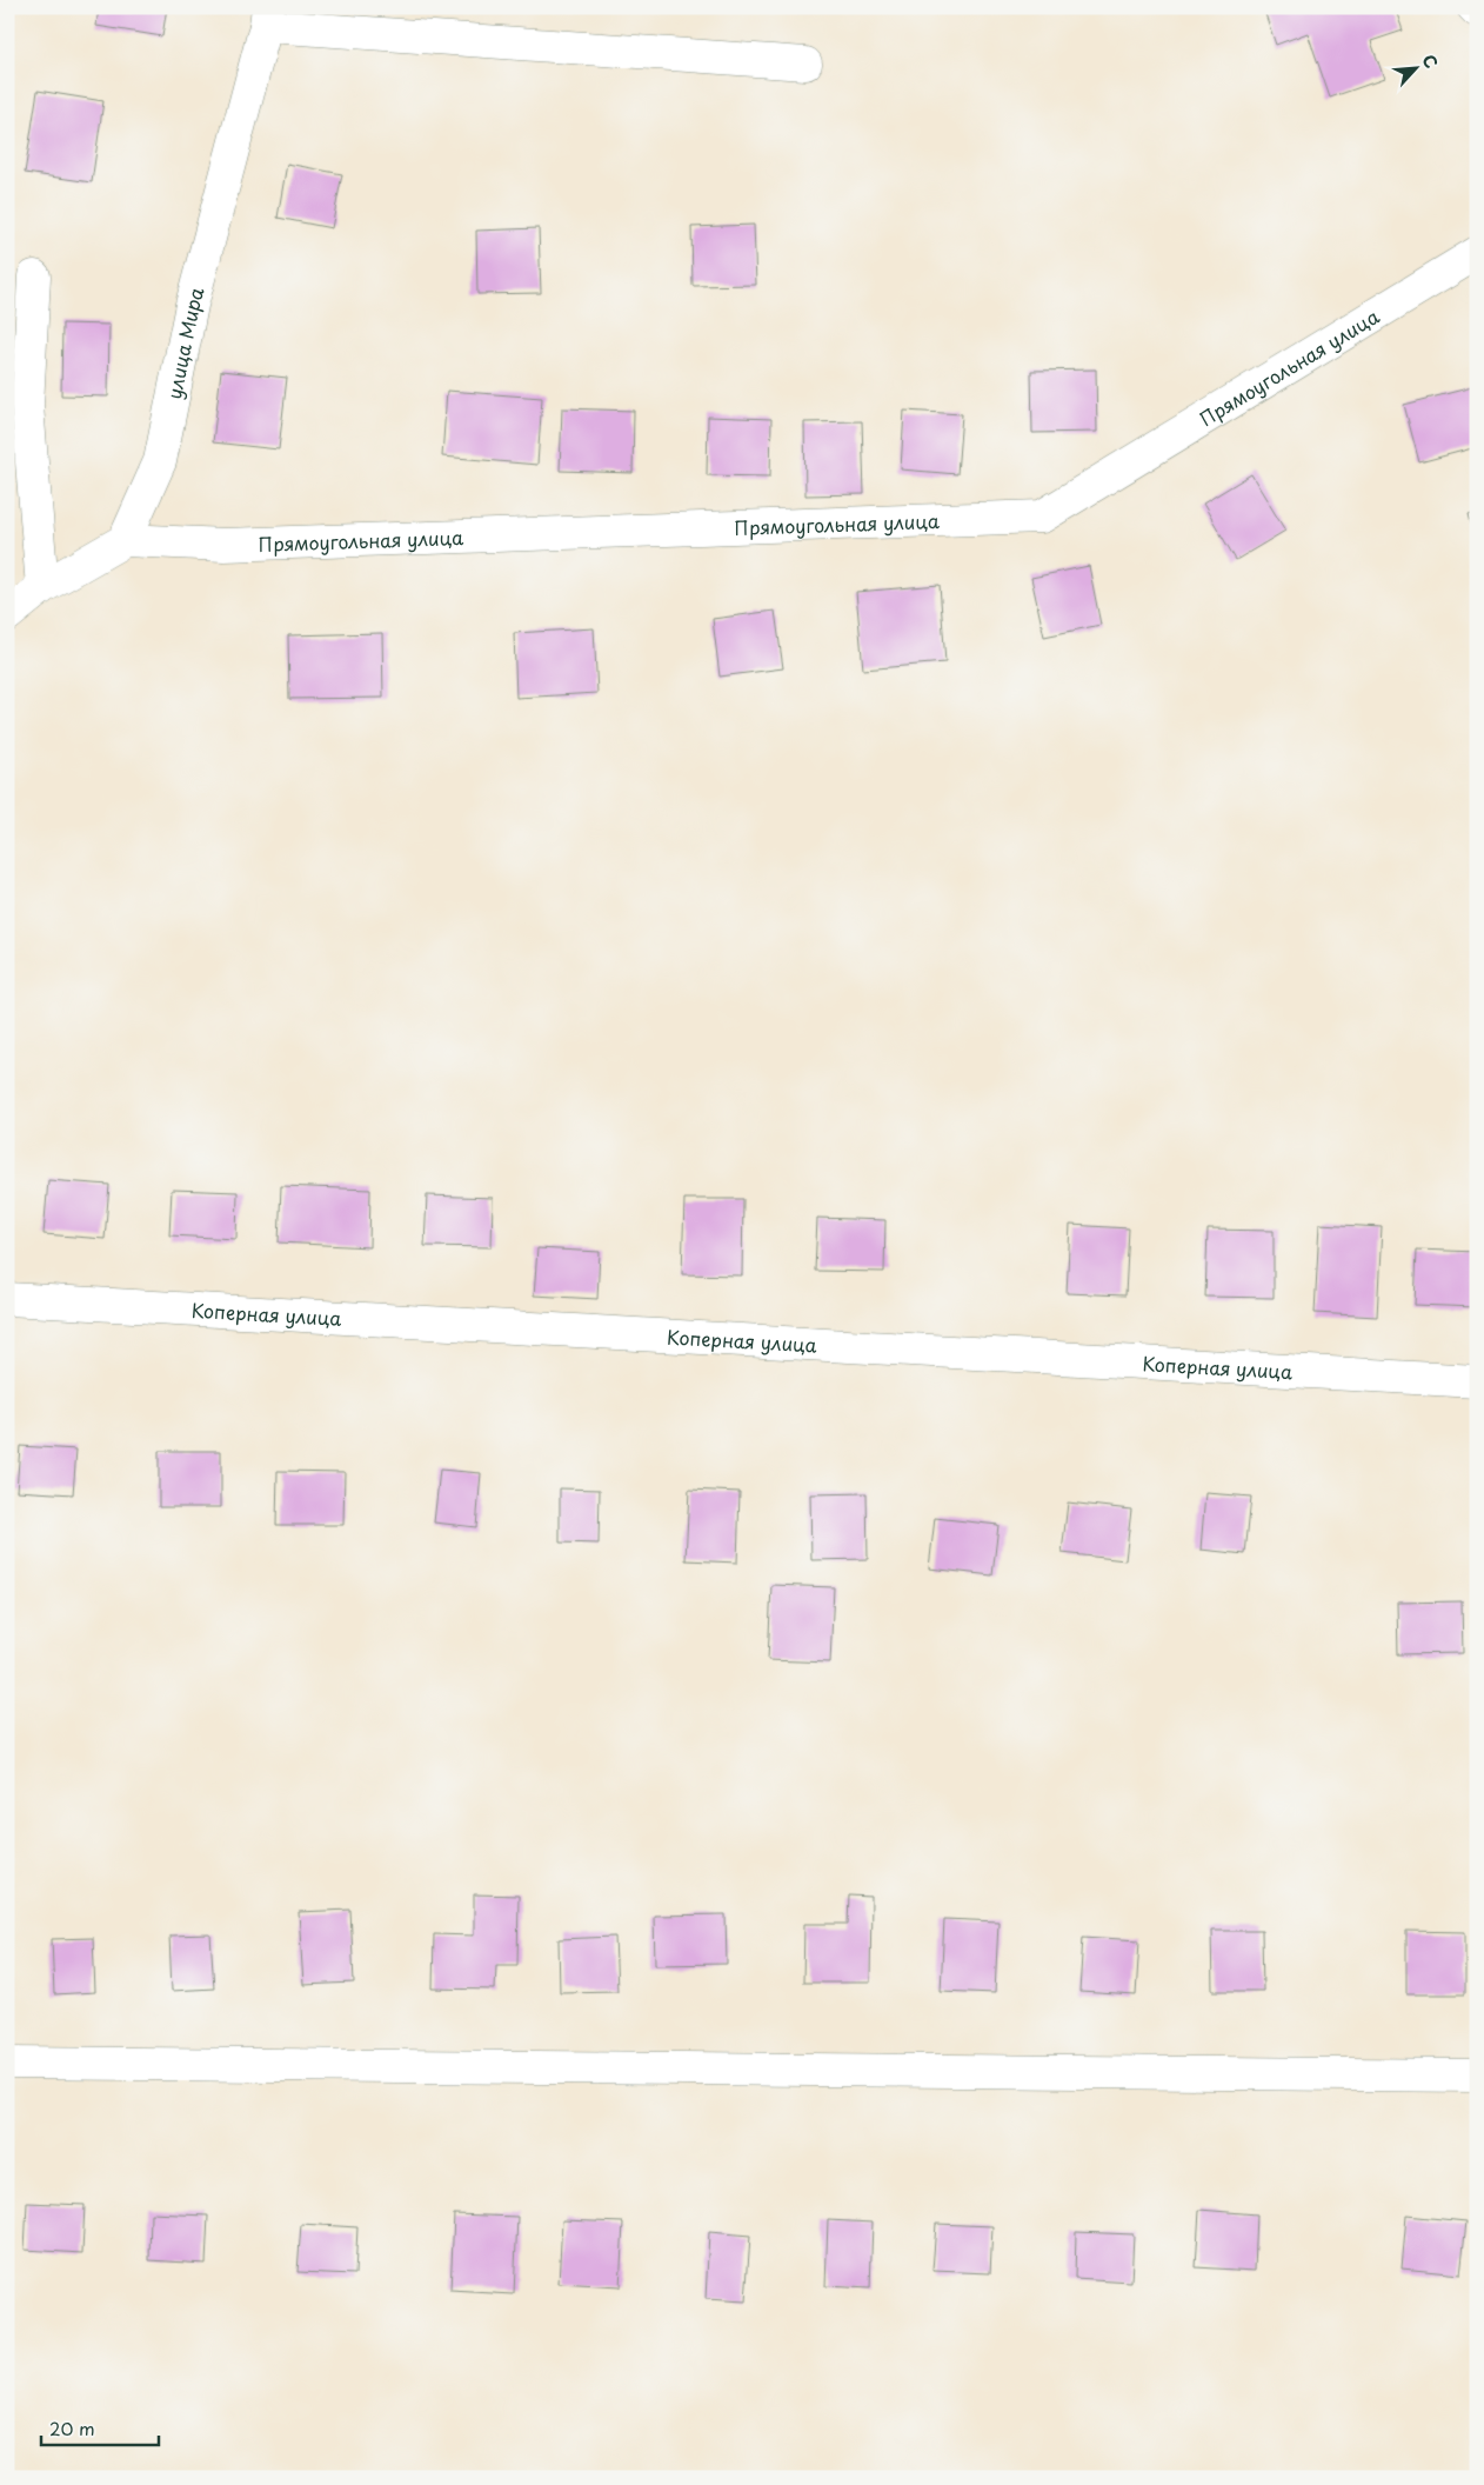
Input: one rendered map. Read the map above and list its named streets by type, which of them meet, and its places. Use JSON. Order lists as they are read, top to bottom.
{
  "streets": {
    "street": ["улица Мира", "Прямоугольная улица", "Коперная улица"]
  },
  "crossings": [
    ["улица Мира", "Прямоугольная улица"]
  ],
  "scale_bar": "20 m",
  "north": "top right"
}
